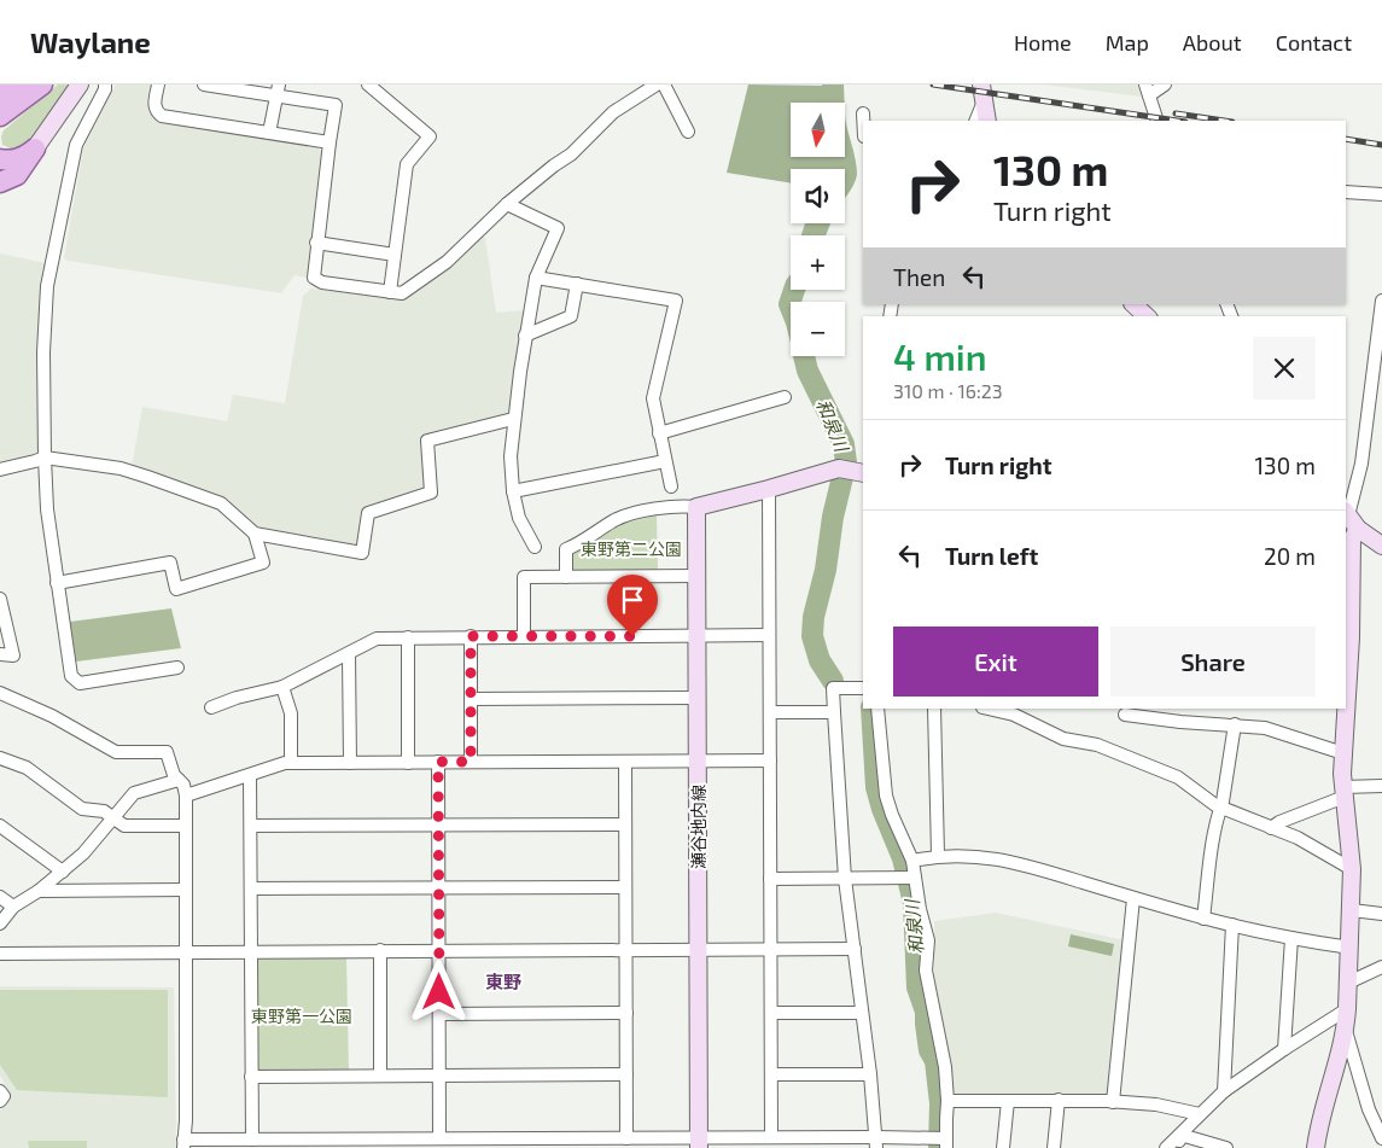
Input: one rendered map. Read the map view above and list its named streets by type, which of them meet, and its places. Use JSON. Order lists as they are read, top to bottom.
{
  "streets": {
    "street": ["瀬谷地内線"]
  },
  "districts": ["東野"],
  "water": ["和泉川"],
  "parks": ["東野第二公園", "東野第一公園"],
  "north": "bottom",
  "page": {
    "header": "Waylane",
    "nav": [
      "Home",
      "Map",
      "About",
      "Contact"
    ],
    "map_buttons": ["+", "−"],
    "turn": ["130 m", "Turn right"],
    "then": "Then",
    "heading": ["4 min", "310 m · 16:23"],
    "list": [
      {
        "name": "Turn right",
        "value": "130 m"
      },
      {
        "name": "Turn left",
        "value": "20 m"
      }
    ],
    "buttons": ["Exit", "Share"]
  }
}
